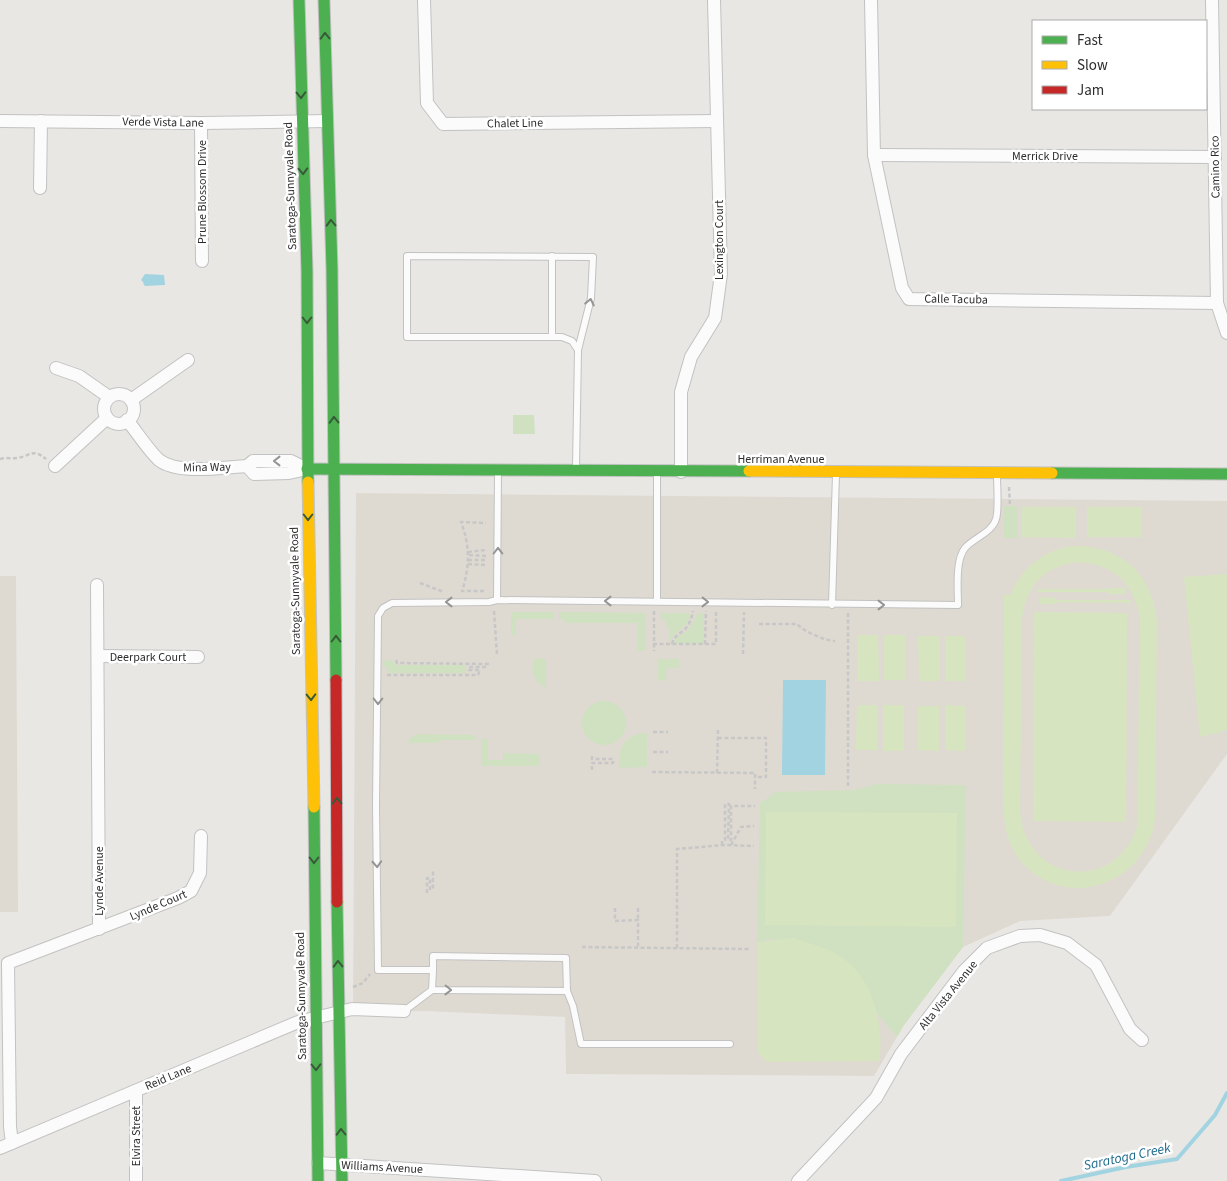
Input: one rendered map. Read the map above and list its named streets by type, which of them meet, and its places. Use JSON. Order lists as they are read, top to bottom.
{
  "streets": {
    "main road": ["Saratoga-Sunnyvale Road", "Herriman Avenue", "Mina Way"],
    "street": [
      "Verde Vista Lane",
      "Chalet Line",
      "Merrick Drive",
      "Camino Rico",
      "Prune Blossom Drive",
      "Lexington Court",
      "Calle Tacuba",
      "Deerpark Court",
      "Lynde Avenue",
      "Lynde Court",
      "Alta Vista Avenue",
      "Reid Lane",
      "Elvira Street",
      "Williams Avenue"
    ]
  },
  "crossings": [
    ["Verde Vista Lane", "Saratoga-Sunnyvale Road"],
    ["Verde Vista Lane", "Prune Blossom Drive"],
    ["Chalet Line", "Lexington Court"],
    ["Merrick Drive", "Camino Rico"],
    ["Merrick Drive", "Calle Tacuba"],
    ["Camino Rico", "Calle Tacuba"],
    ["Saratoga-Sunnyvale Road", "Mina Way"],
    ["Saratoga-Sunnyvale Road", "Reid Lane"],
    ["Saratoga-Sunnyvale Road", "Williams Avenue"],
    ["Lexington Court", "Herriman Avenue"],
    ["Herriman Avenue", "Mina Way"],
    ["Deerpark Court", "Lynde Avenue"],
    ["Lynde Avenue", "Lynde Court"],
    ["Lynde Avenue", "Reid Lane"],
    ["Reid Lane", "Elvira Street"]
  ],
  "water": ["Saratoga Creek"],
  "legend": ["Fast", "Slow", "Jam"]
}
